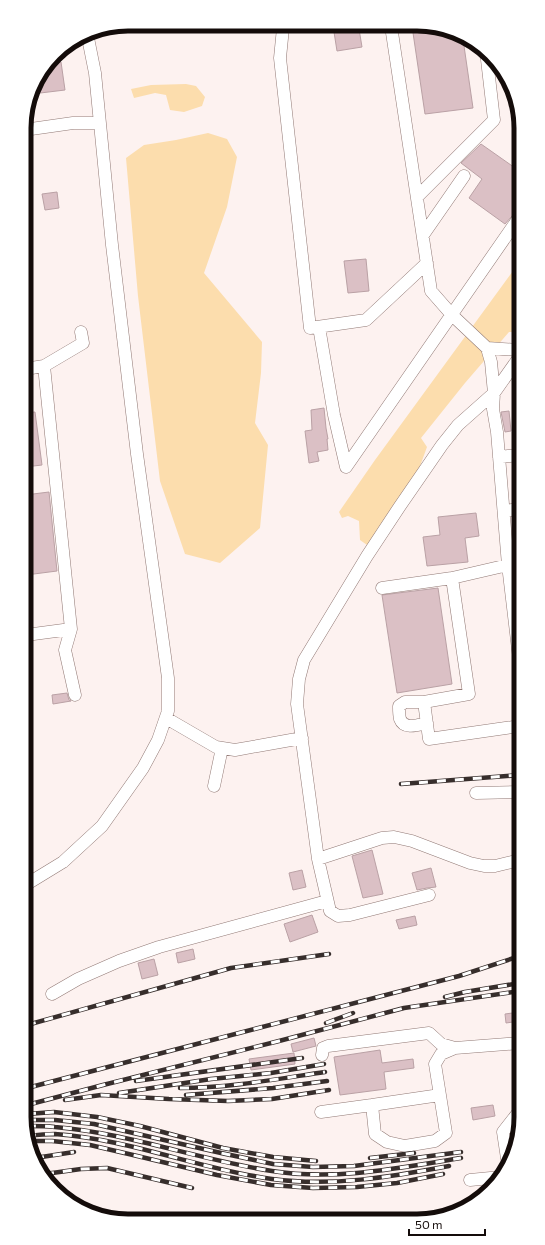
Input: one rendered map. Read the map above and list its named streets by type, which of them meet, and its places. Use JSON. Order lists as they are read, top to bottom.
{
  "scale_bar": "50 m"
}
